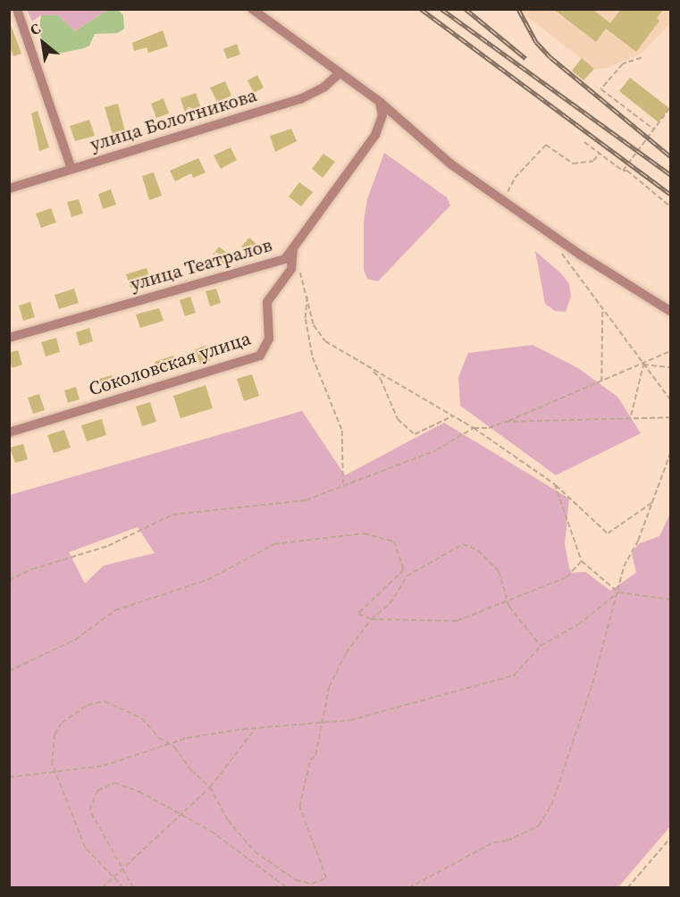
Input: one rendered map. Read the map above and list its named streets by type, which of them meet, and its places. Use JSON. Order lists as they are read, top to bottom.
{
  "streets": {
    "street": ["улица Болотникова", "улица Театралов", "Соколовская улица"]
  },
  "crossings": [
    ["улица Театралов", "Соколовская улица"]
  ],
  "north": "top left"
}
